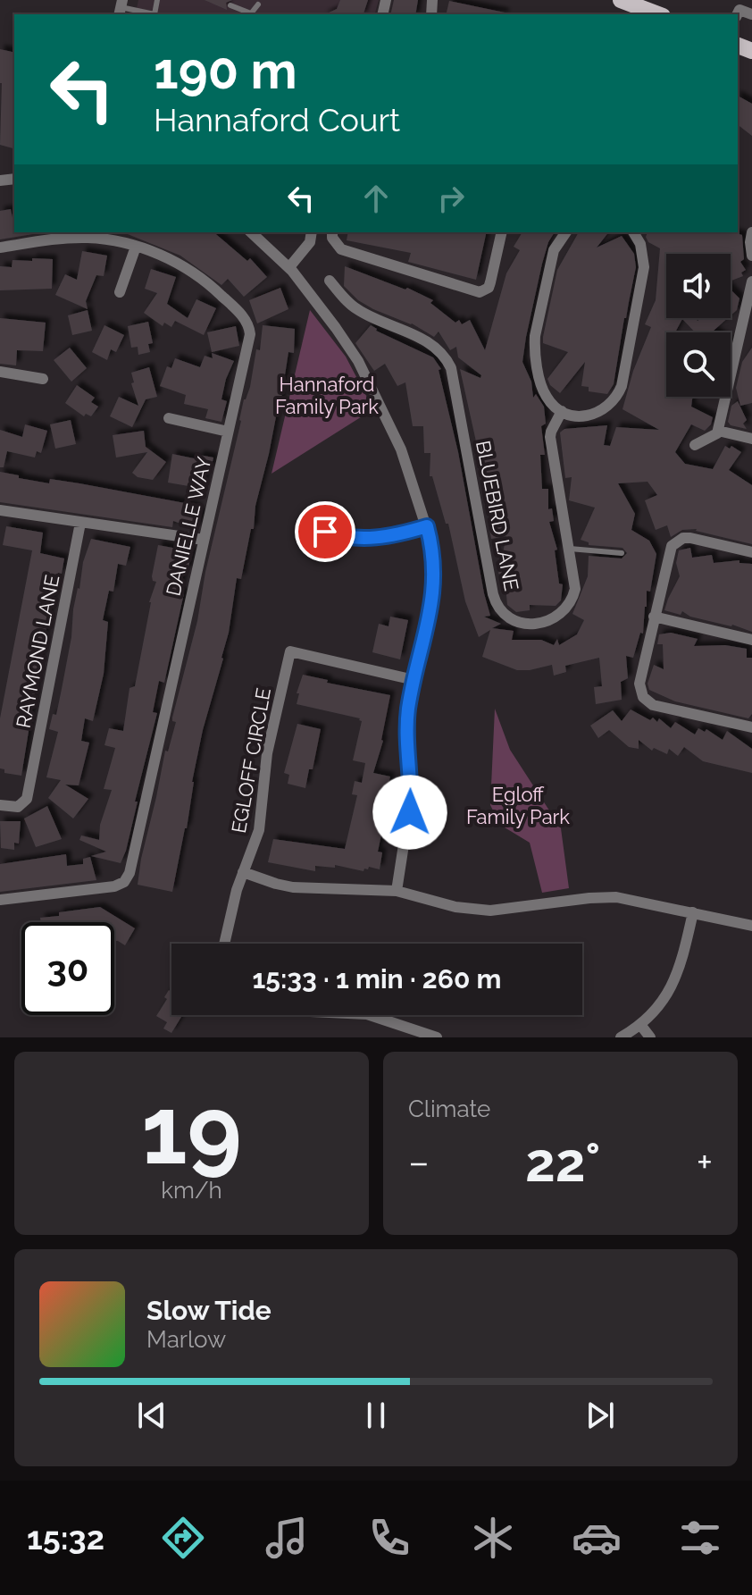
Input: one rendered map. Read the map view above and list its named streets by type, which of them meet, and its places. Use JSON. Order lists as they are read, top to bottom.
{
  "streets": {
    "street": [
      "BLUEBIRD LANE",
      "DANIELLE WAY",
      "RAYMOND LANE",
      "EGLOFF CIRCLE"
    ]
  },
  "parks": ["Hannaford Family Park", "Egloff Family Park"],
  "page": {
    "turn": ["190 m", "Hannaford Court"],
    "limit": "30",
    "trip": "15:33 · 1 min · 260 m",
    "tile": [
      ["19", "km/h"],
      "Climate"
    ],
    "heat": ["−", "22°", "+"],
    "song": ["Slow Tide", "Marlow"],
    "tabs": "15:32"
  }
}
